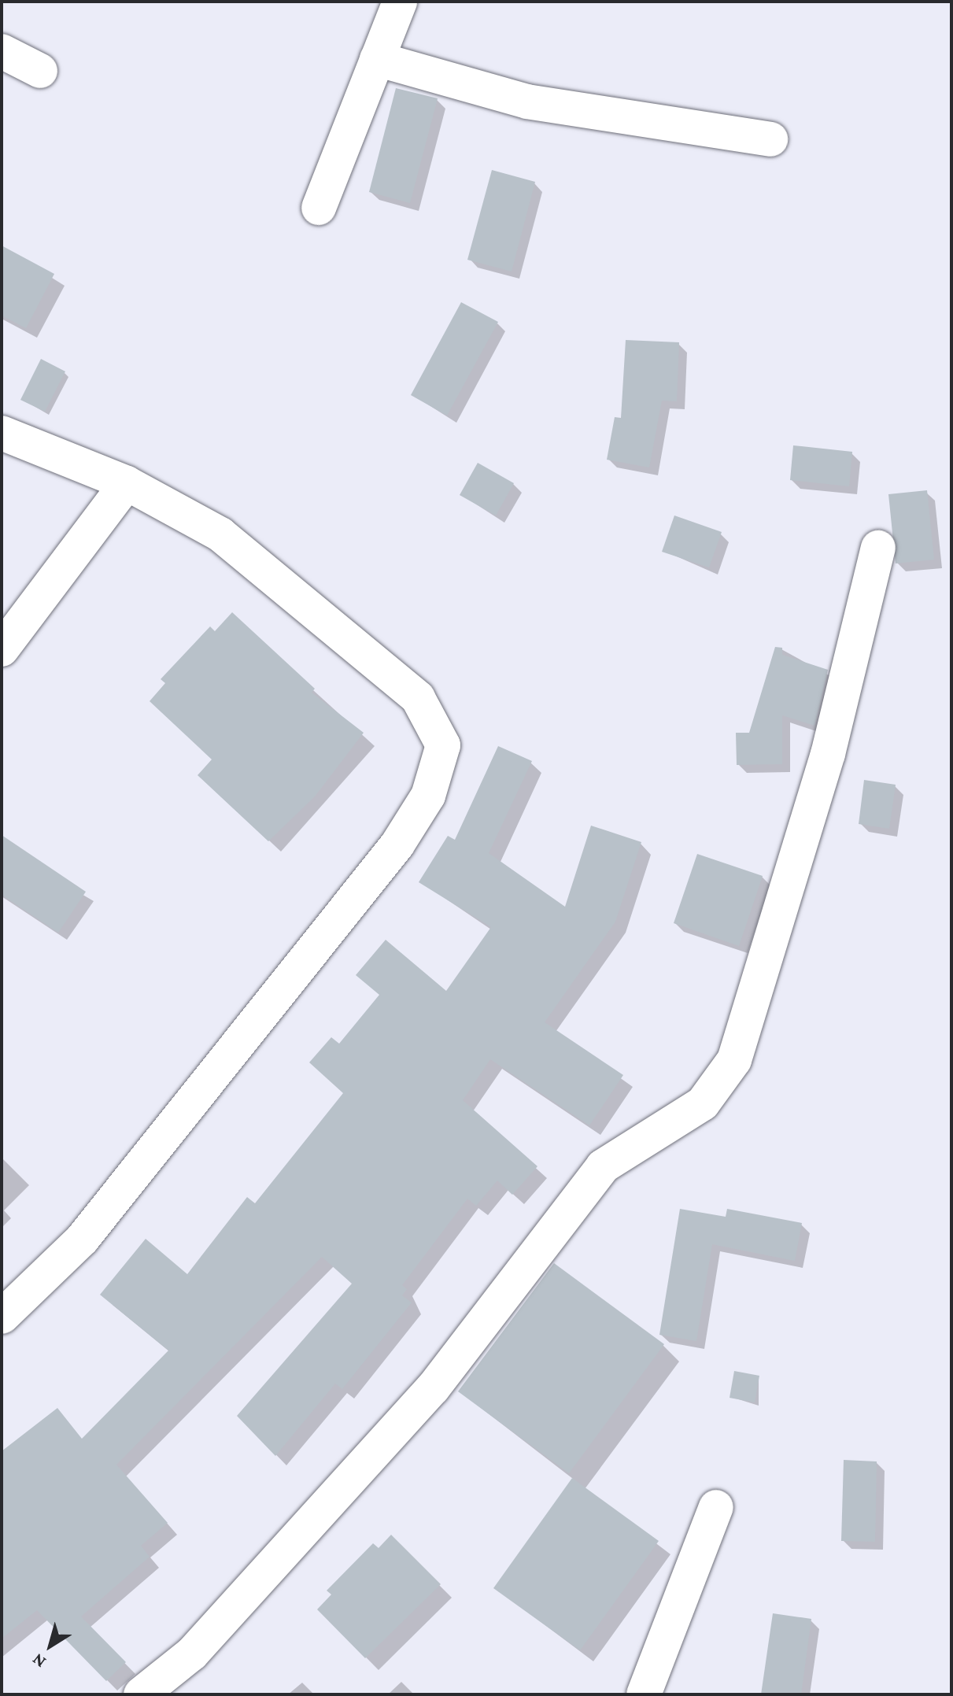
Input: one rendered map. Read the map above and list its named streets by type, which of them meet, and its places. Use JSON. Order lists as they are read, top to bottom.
{
  "north": "bottom left"
}
